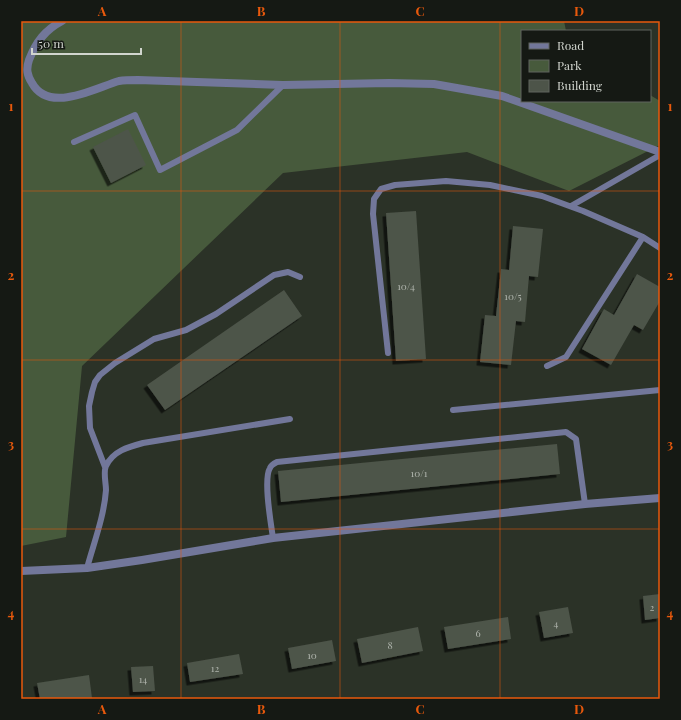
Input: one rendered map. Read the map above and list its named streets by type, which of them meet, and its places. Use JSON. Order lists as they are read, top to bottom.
{
  "house_numbers": [
    "10/4",
    "10/5",
    "10/1",
    "2",
    "4",
    "6",
    "8",
    "10",
    "12",
    "14"
  ],
  "legend": ["Road", "Park", "Building"],
  "scale_bar": "50 m",
  "grid": {
    "columns": [
      "A",
      "B",
      "C",
      "D"
    ],
    "rows": [
      "1",
      "2",
      "3",
      "4"
    ]
  }
}
